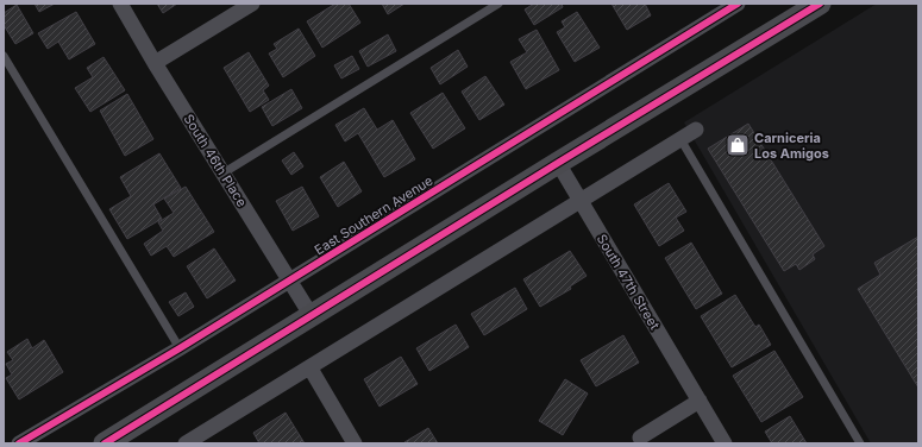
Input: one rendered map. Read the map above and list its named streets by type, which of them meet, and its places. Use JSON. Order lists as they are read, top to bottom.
{
  "streets": {
    "street": ["South 46th Place", "East Southern Avenue", "South 47th Street"]
  },
  "crossings": [
    ["South 46th Place", "East Southern Avenue"]
  ],
  "places": {
    "shop": ["Carniceria Los Amigos"]
  }
}
